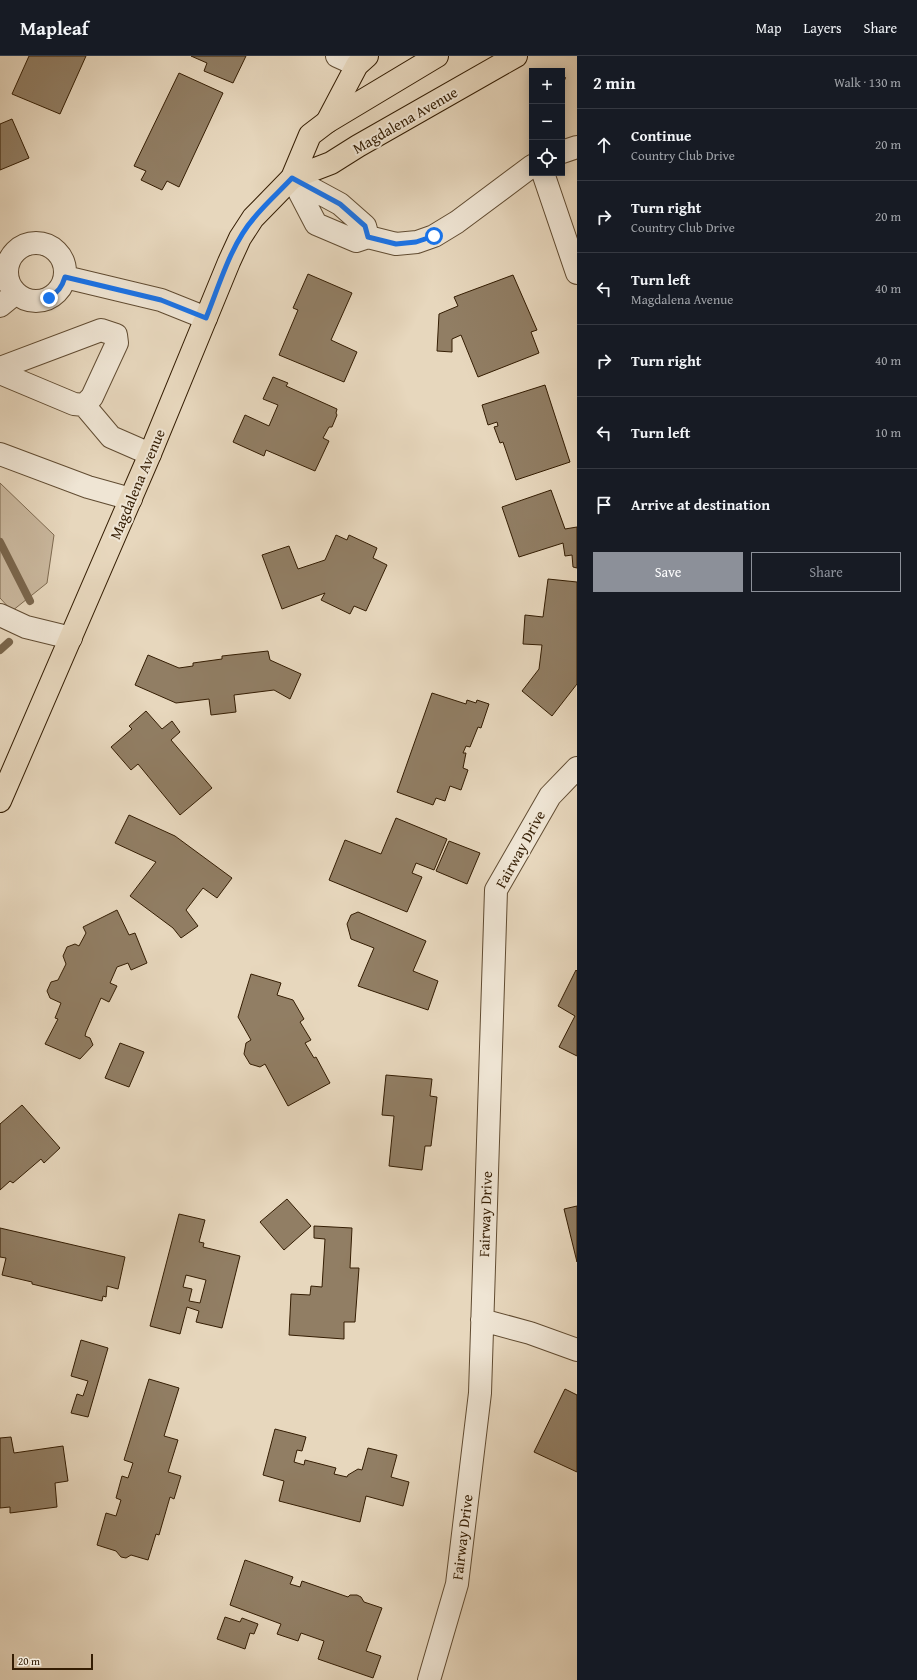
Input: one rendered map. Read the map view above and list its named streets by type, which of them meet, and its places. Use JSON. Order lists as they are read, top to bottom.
{
  "streets": {
    "main road": ["Magdalena Avenue"],
    "street": ["Fairway Drive"]
  },
  "scale_bar": "20 m",
  "page": {
    "header": "Mapleaf",
    "nav": ["Map", "Layers", "Share"],
    "heading": ["2 min", "Walk · 130 m"],
    "map_buttons": ["+", "−"],
    "list": [
      ["Continue", "Country Club Drive", "20 m"],
      ["Turn right", "Country Club Drive", "20 m"],
      ["Turn left", "Magdalena Avenue", "40 m"],
      ["Turn right", "40 m"],
      ["Turn left", "10 m"],
      "Arrive at destination"
    ],
    "buttons": ["Save", "Share"],
    "scale": "20 m"
  }
}
